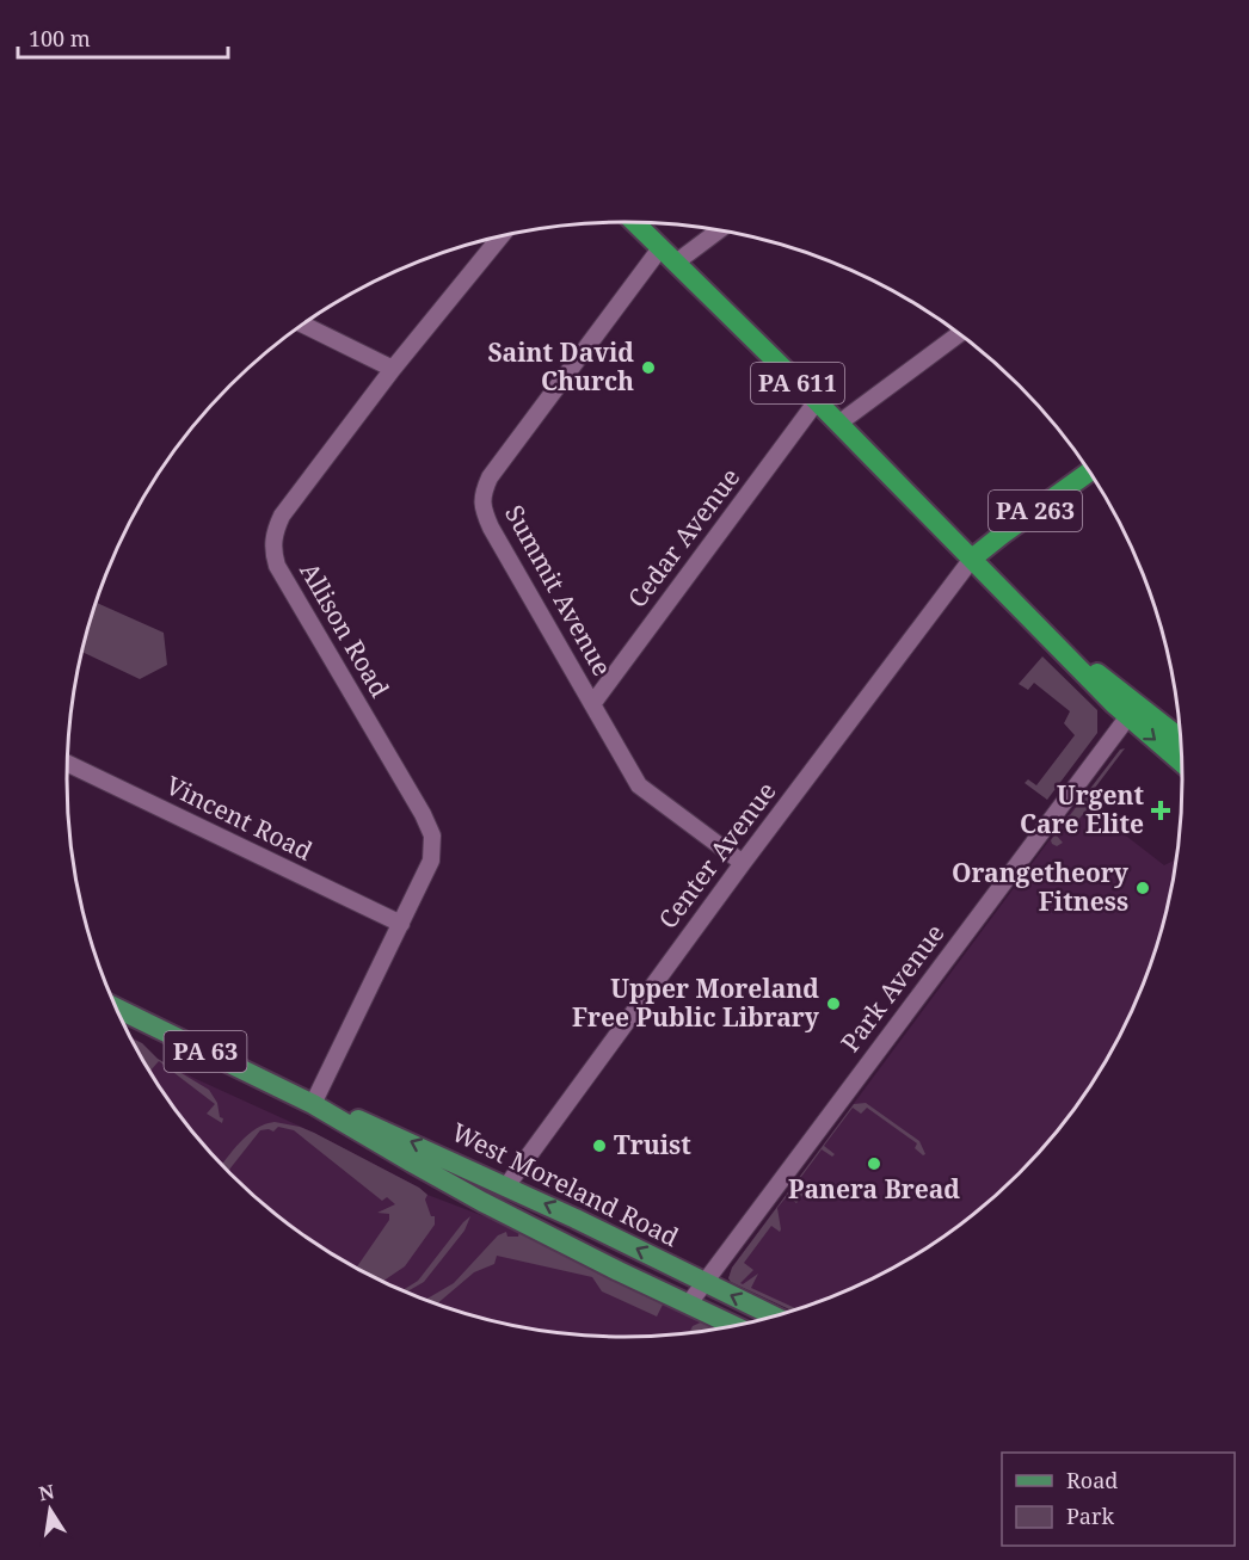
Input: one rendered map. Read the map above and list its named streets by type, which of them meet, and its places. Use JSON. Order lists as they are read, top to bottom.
{
  "streets": {
    "highway": ["PA 611", "PA 263"],
    "main road": ["PA 63", "West Moreland Road"],
    "street": [
      "Cedar Avenue",
      "Summit Avenue",
      "Allison Road",
      "Vincent Road",
      "Center Avenue",
      "Park Avenue"
    ]
  },
  "crossings": [
    ["PA 611", "PA 263"],
    ["PA 611", "Cedar Avenue"],
    ["PA 611", "Summit Avenue"],
    ["PA 611", "Center Avenue"],
    ["PA 611", "Park Avenue"],
    ["PA 263", "Center Avenue"],
    ["Cedar Avenue", "Summit Avenue"],
    ["Summit Avenue", "Center Avenue"],
    ["Allison Road", "Vincent Road"],
    ["Allison Road", "West Moreland Road"],
    ["Center Avenue", "West Moreland Road"],
    ["Park Avenue", "West Moreland Road"]
  ],
  "places": {
    "other": [
      "Saint David Church",
      "Orangetheory Fitness",
      "Upper Moreland Free Public Library",
      "Truist",
      "Panera Bread"
    ],
    "health": ["Urgent Care Elite"]
  },
  "legend": ["Road", "Park"],
  "scale_bar": "100 m",
  "north": "top"
}
